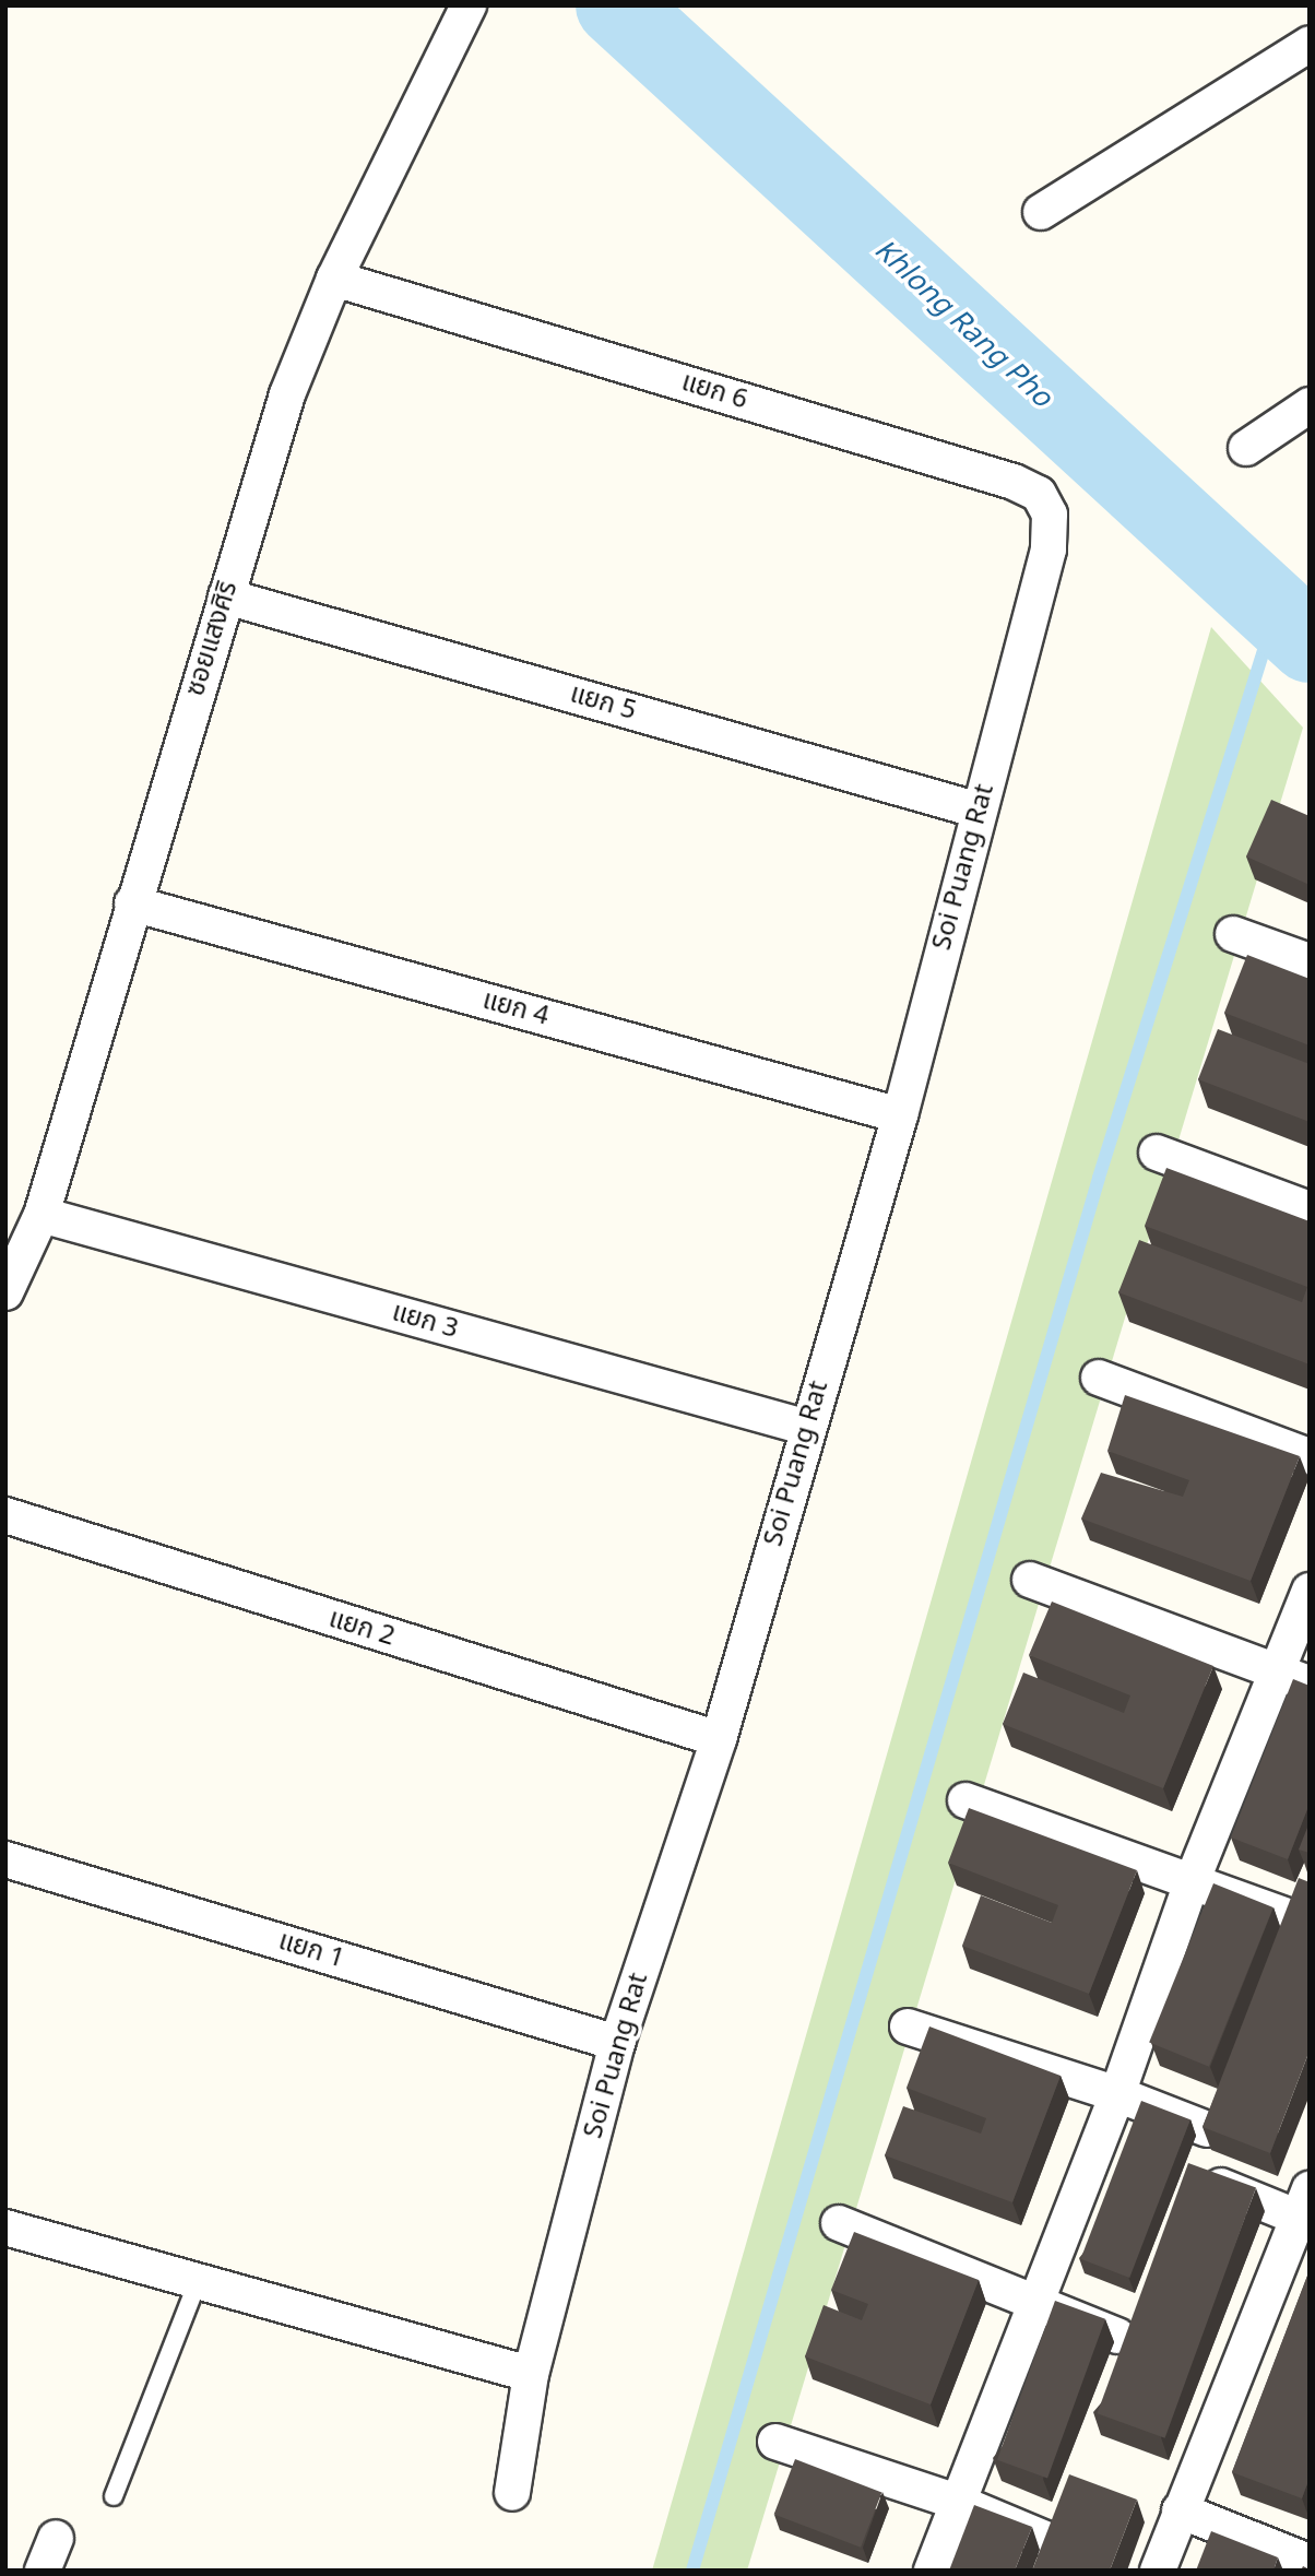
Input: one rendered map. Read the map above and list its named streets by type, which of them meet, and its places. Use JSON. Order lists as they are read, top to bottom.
{
  "streets": {
    "street": [
      "แยก 6",
      "ซอยแสงศิริ",
      "แยก 5",
      "Soi Puang Rat",
      "แยก 4",
      "แยก 3",
      "แยก 2",
      "แยก 1"
    ]
  },
  "crossings": [
    ["แยก 6", "ซอยแสงศิริ"],
    ["แยก 6", "Soi Puang Rat"],
    ["ซอยแสงศิริ", "แยก 5"],
    ["ซอยแสงศิริ", "แยก 4"],
    ["ซอยแสงศิริ", "แยก 3"],
    ["แยก 5", "Soi Puang Rat"],
    ["Soi Puang Rat", "แยก 4"],
    ["Soi Puang Rat", "แยก 3"],
    ["Soi Puang Rat", "แยก 2"],
    ["Soi Puang Rat", "แยก 1"]
  ],
  "water": ["Khlong Rang Pho"]
}
